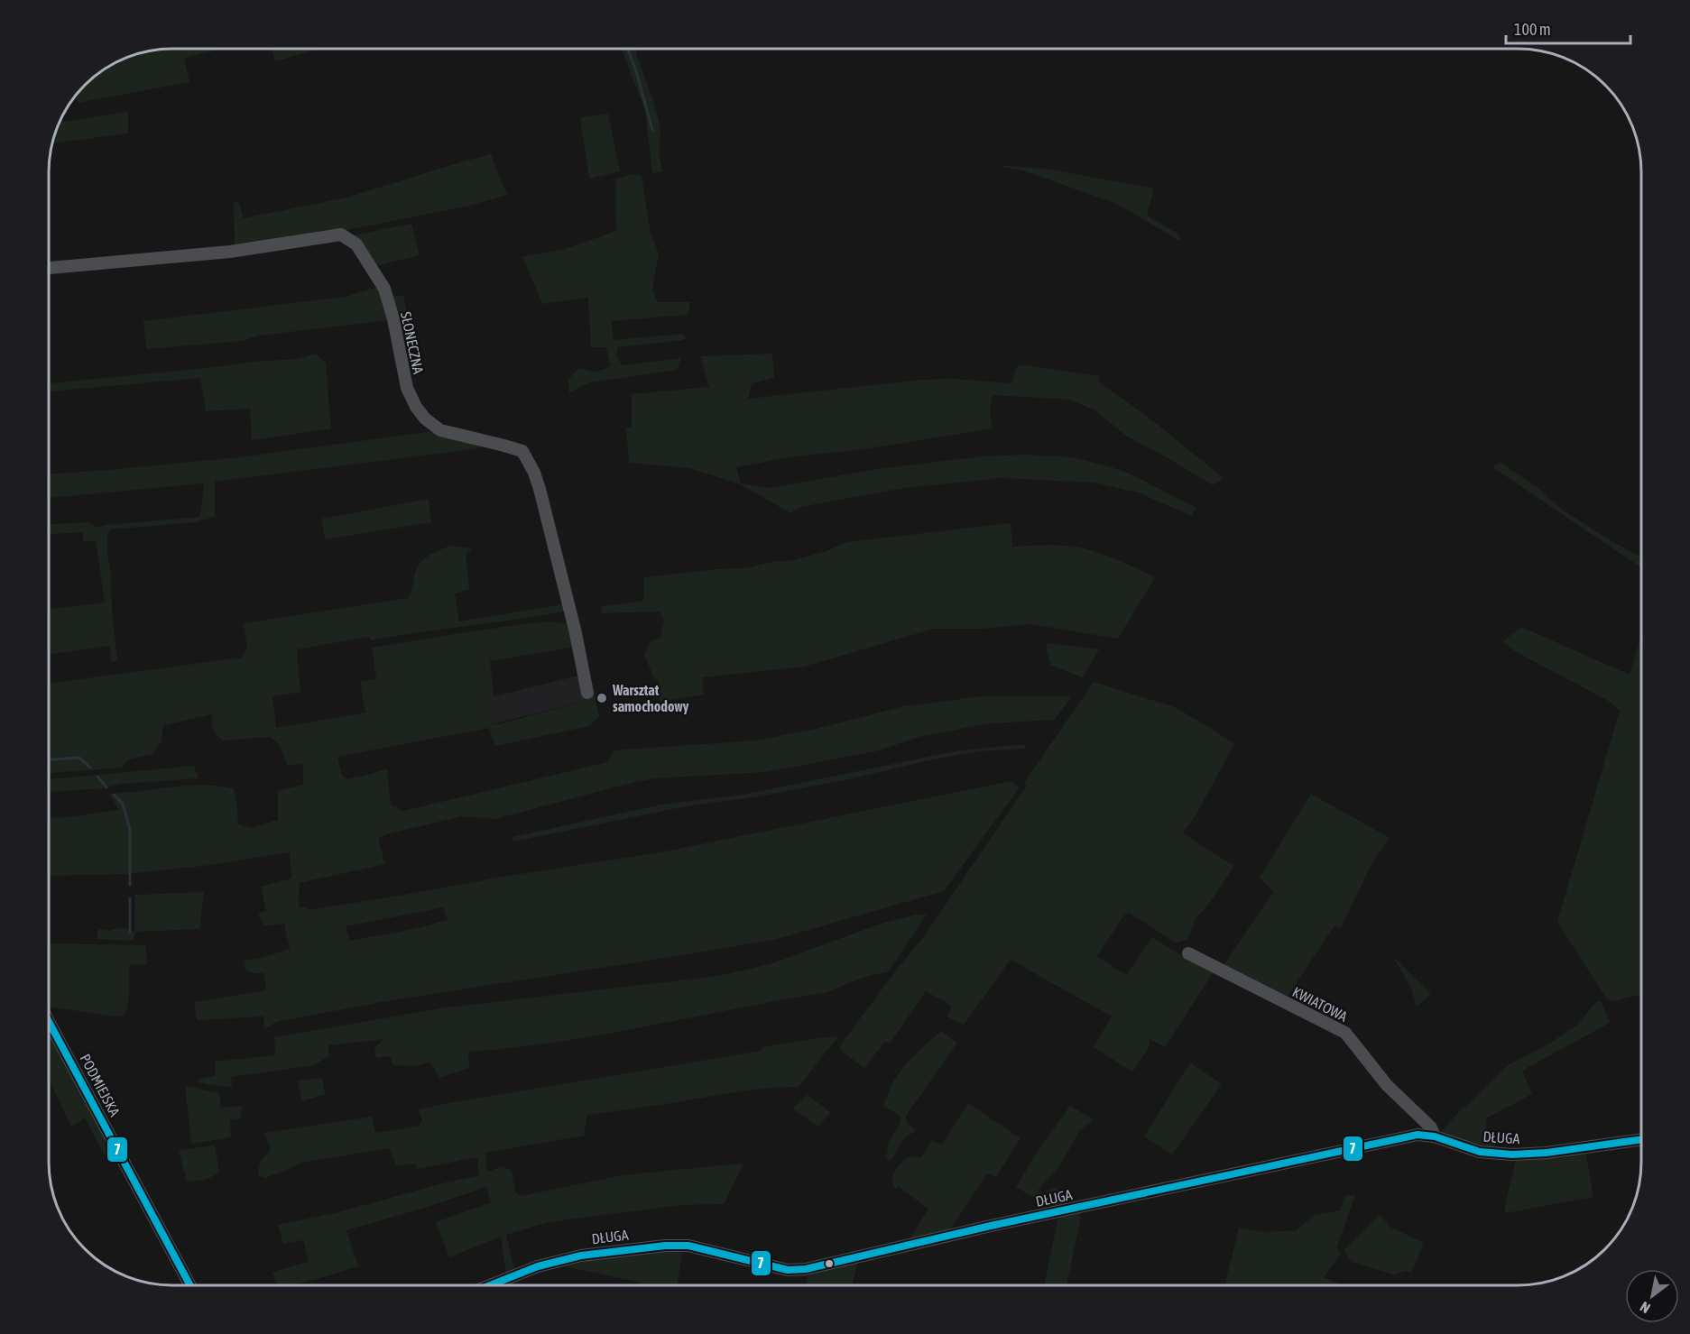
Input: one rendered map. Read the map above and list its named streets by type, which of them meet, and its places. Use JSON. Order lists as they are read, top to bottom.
{
  "streets": {
    "street": [
      "SŁONECZNA",
      "KWIATOWA",
      "PODMIEJSKA",
      "DŁUGA"
    ]
  },
  "crossings": [
    ["KWIATOWA", "DŁUGA"]
  ],
  "places": ["Warsztat samochodowy"],
  "lines": ["transit line 7"],
  "scale_bar": "100 m",
  "north": "bottom left"
}
